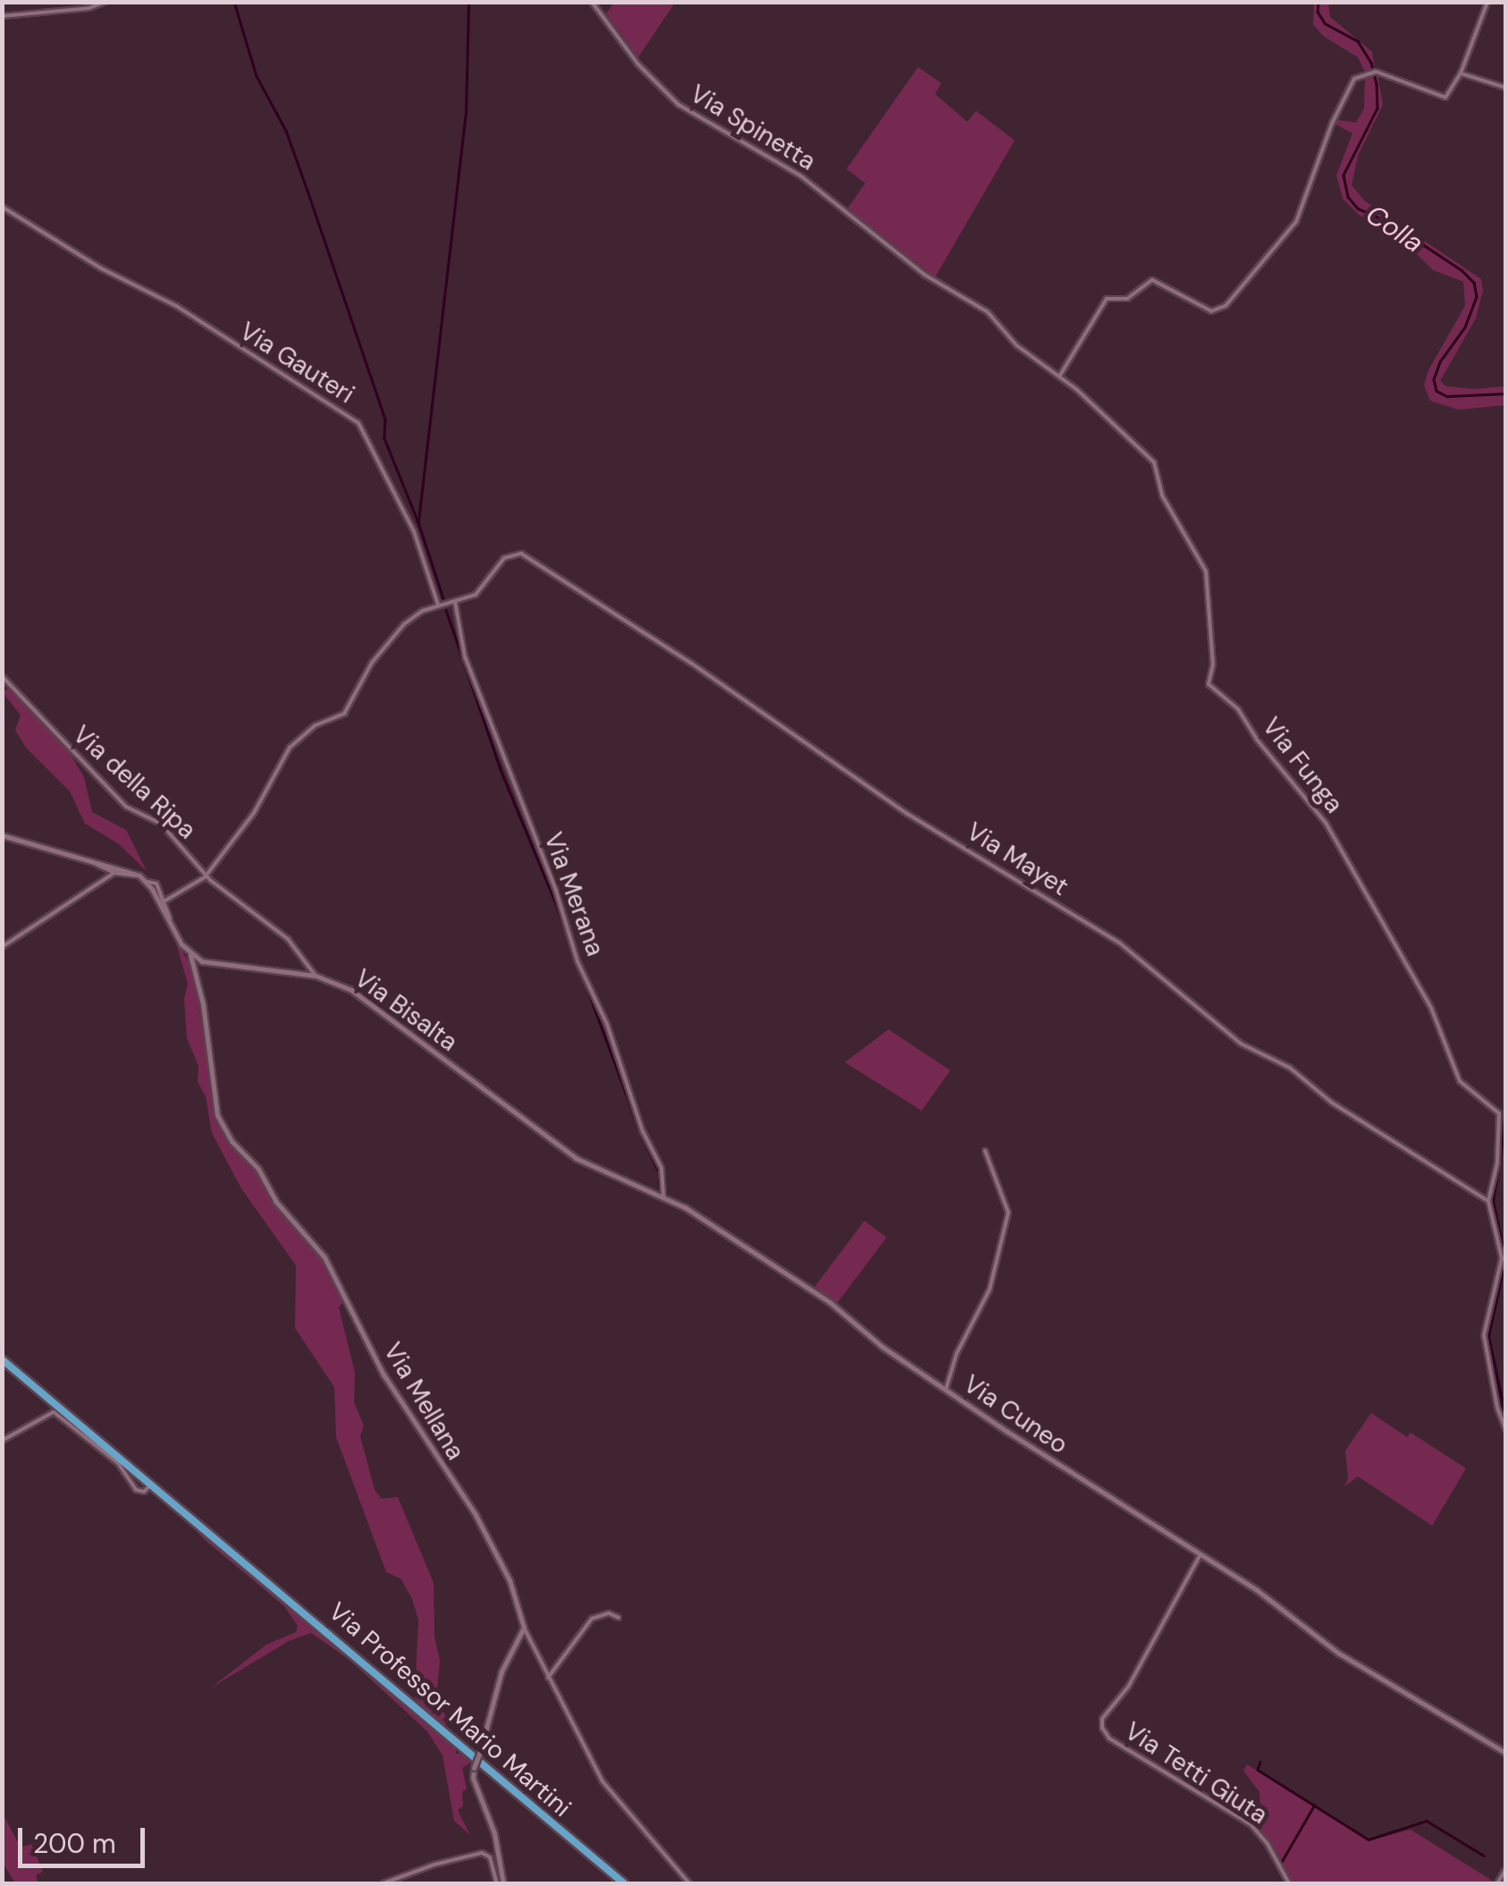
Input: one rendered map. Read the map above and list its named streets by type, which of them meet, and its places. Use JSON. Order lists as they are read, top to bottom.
{
  "streets": {
    "main road": ["Via Professor Mario Martini"],
    "street": [
      "Via Spinetta",
      "Via Gauteri",
      "Via Funga",
      "Via della Ripa",
      "Via Mayet",
      "Via Merana",
      "Via Bisalta",
      "Via Mellana",
      "Via Cuneo",
      "Via Tetti Giuta"
    ]
  },
  "crossings": [
    ["Via Spinetta", "Via Funga"],
    ["Via Funga", "Via Mayet"],
    ["Via della Ripa", "Via Bisalta"],
    ["Via Mayet", "Via Merana"],
    ["Via Merana", "Via Cuneo"],
    ["Via Bisalta", "Via Mellana"],
    ["Via Bisalta", "Via Cuneo"],
    ["Via Cuneo", "Via Tetti Giuta"]
  ],
  "water": ["Colla"],
  "scale_bar": "200 m"
}
